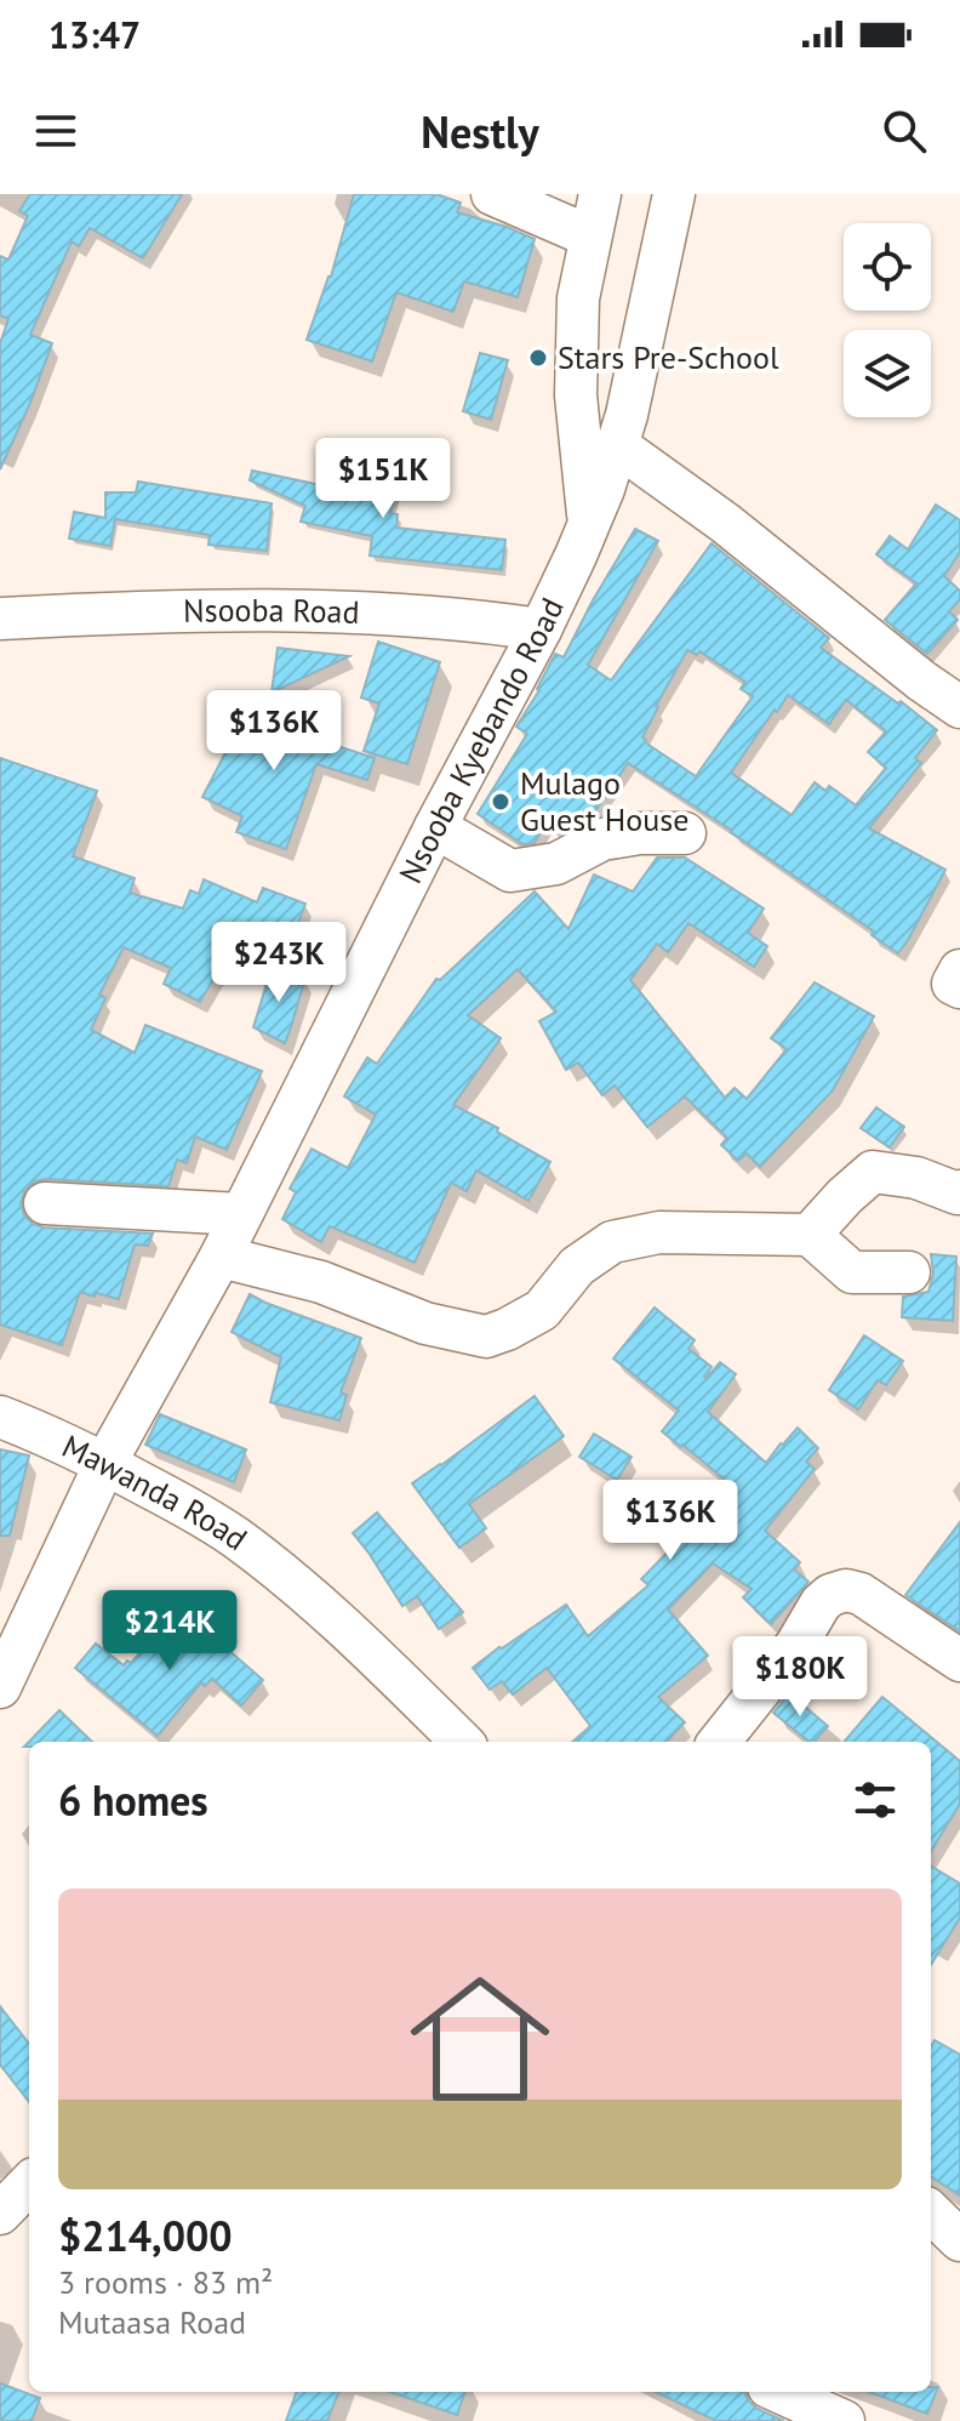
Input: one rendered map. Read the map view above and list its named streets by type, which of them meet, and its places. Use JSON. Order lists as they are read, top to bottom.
{
  "streets": {
    "street": ["Nsooba Road", "Nsooba Kyebando Road", "Mawanda Road"]
  },
  "crossings": [
    ["Nsooba Road", "Nsooba Kyebando Road"],
    ["Nsooba Kyebando Road", "Mawanda Road"]
  ],
  "places": ["Stars Pre-School", "Mulago Guest House"],
  "page": {
    "status": "13:47",
    "header": "Nestly",
    "price": [
      "$151K",
      "$136K",
      "$243K",
      "$136K",
      "$214K",
      "$180K"
    ],
    "heading": "6 homes",
    "list": [
      {
        "name": "$214,000",
        "note": "3 rooms · 83 m² · Mutaasa Road"
      }
    ]
  }
}
